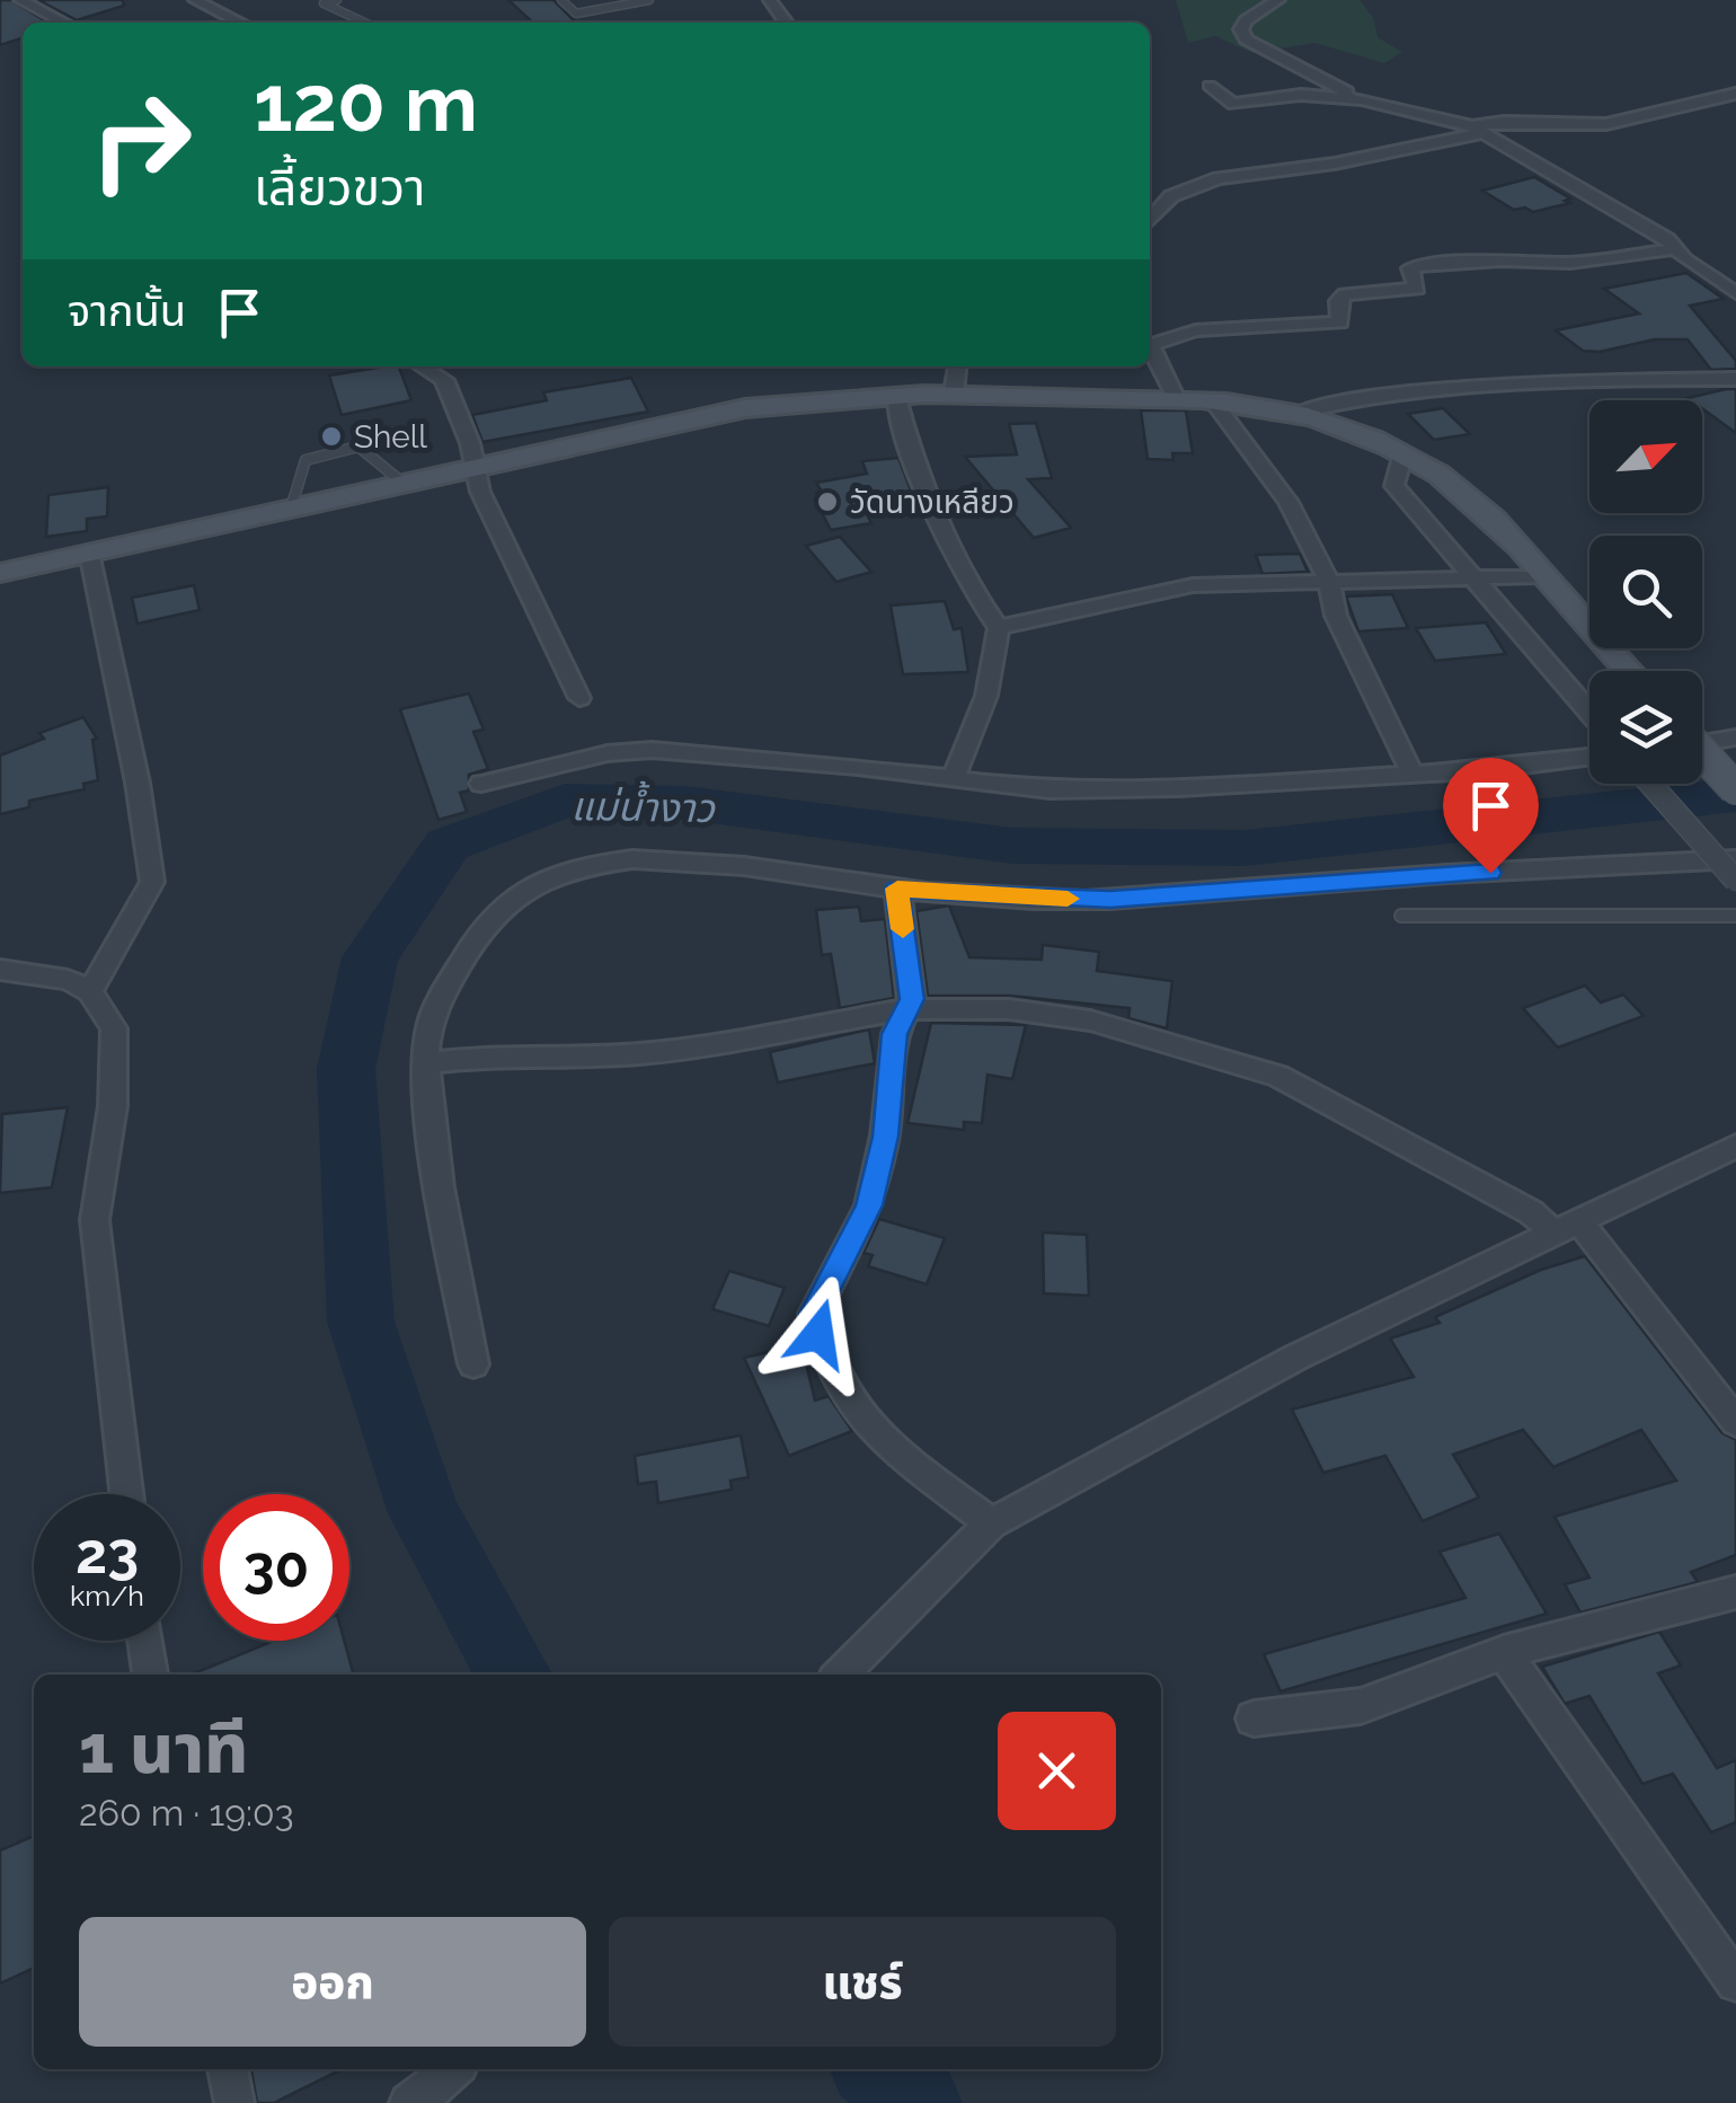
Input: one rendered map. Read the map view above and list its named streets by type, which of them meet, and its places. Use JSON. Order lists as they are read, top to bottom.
{
  "water": ["แม่น้ำงาว"],
  "places": ["Shell", "วัดนางเหลียว"],
  "north": "top right",
  "page": {
    "turn": ["120 m", "เลี้ยวขวา"],
    "then": "จากนั้น",
    "speed": "23 km/h",
    "limit": "30",
    "heading": ["1 นาที", "260 m · 19:03"],
    "buttons": ["ออก", "แชร์"]
  }
}
